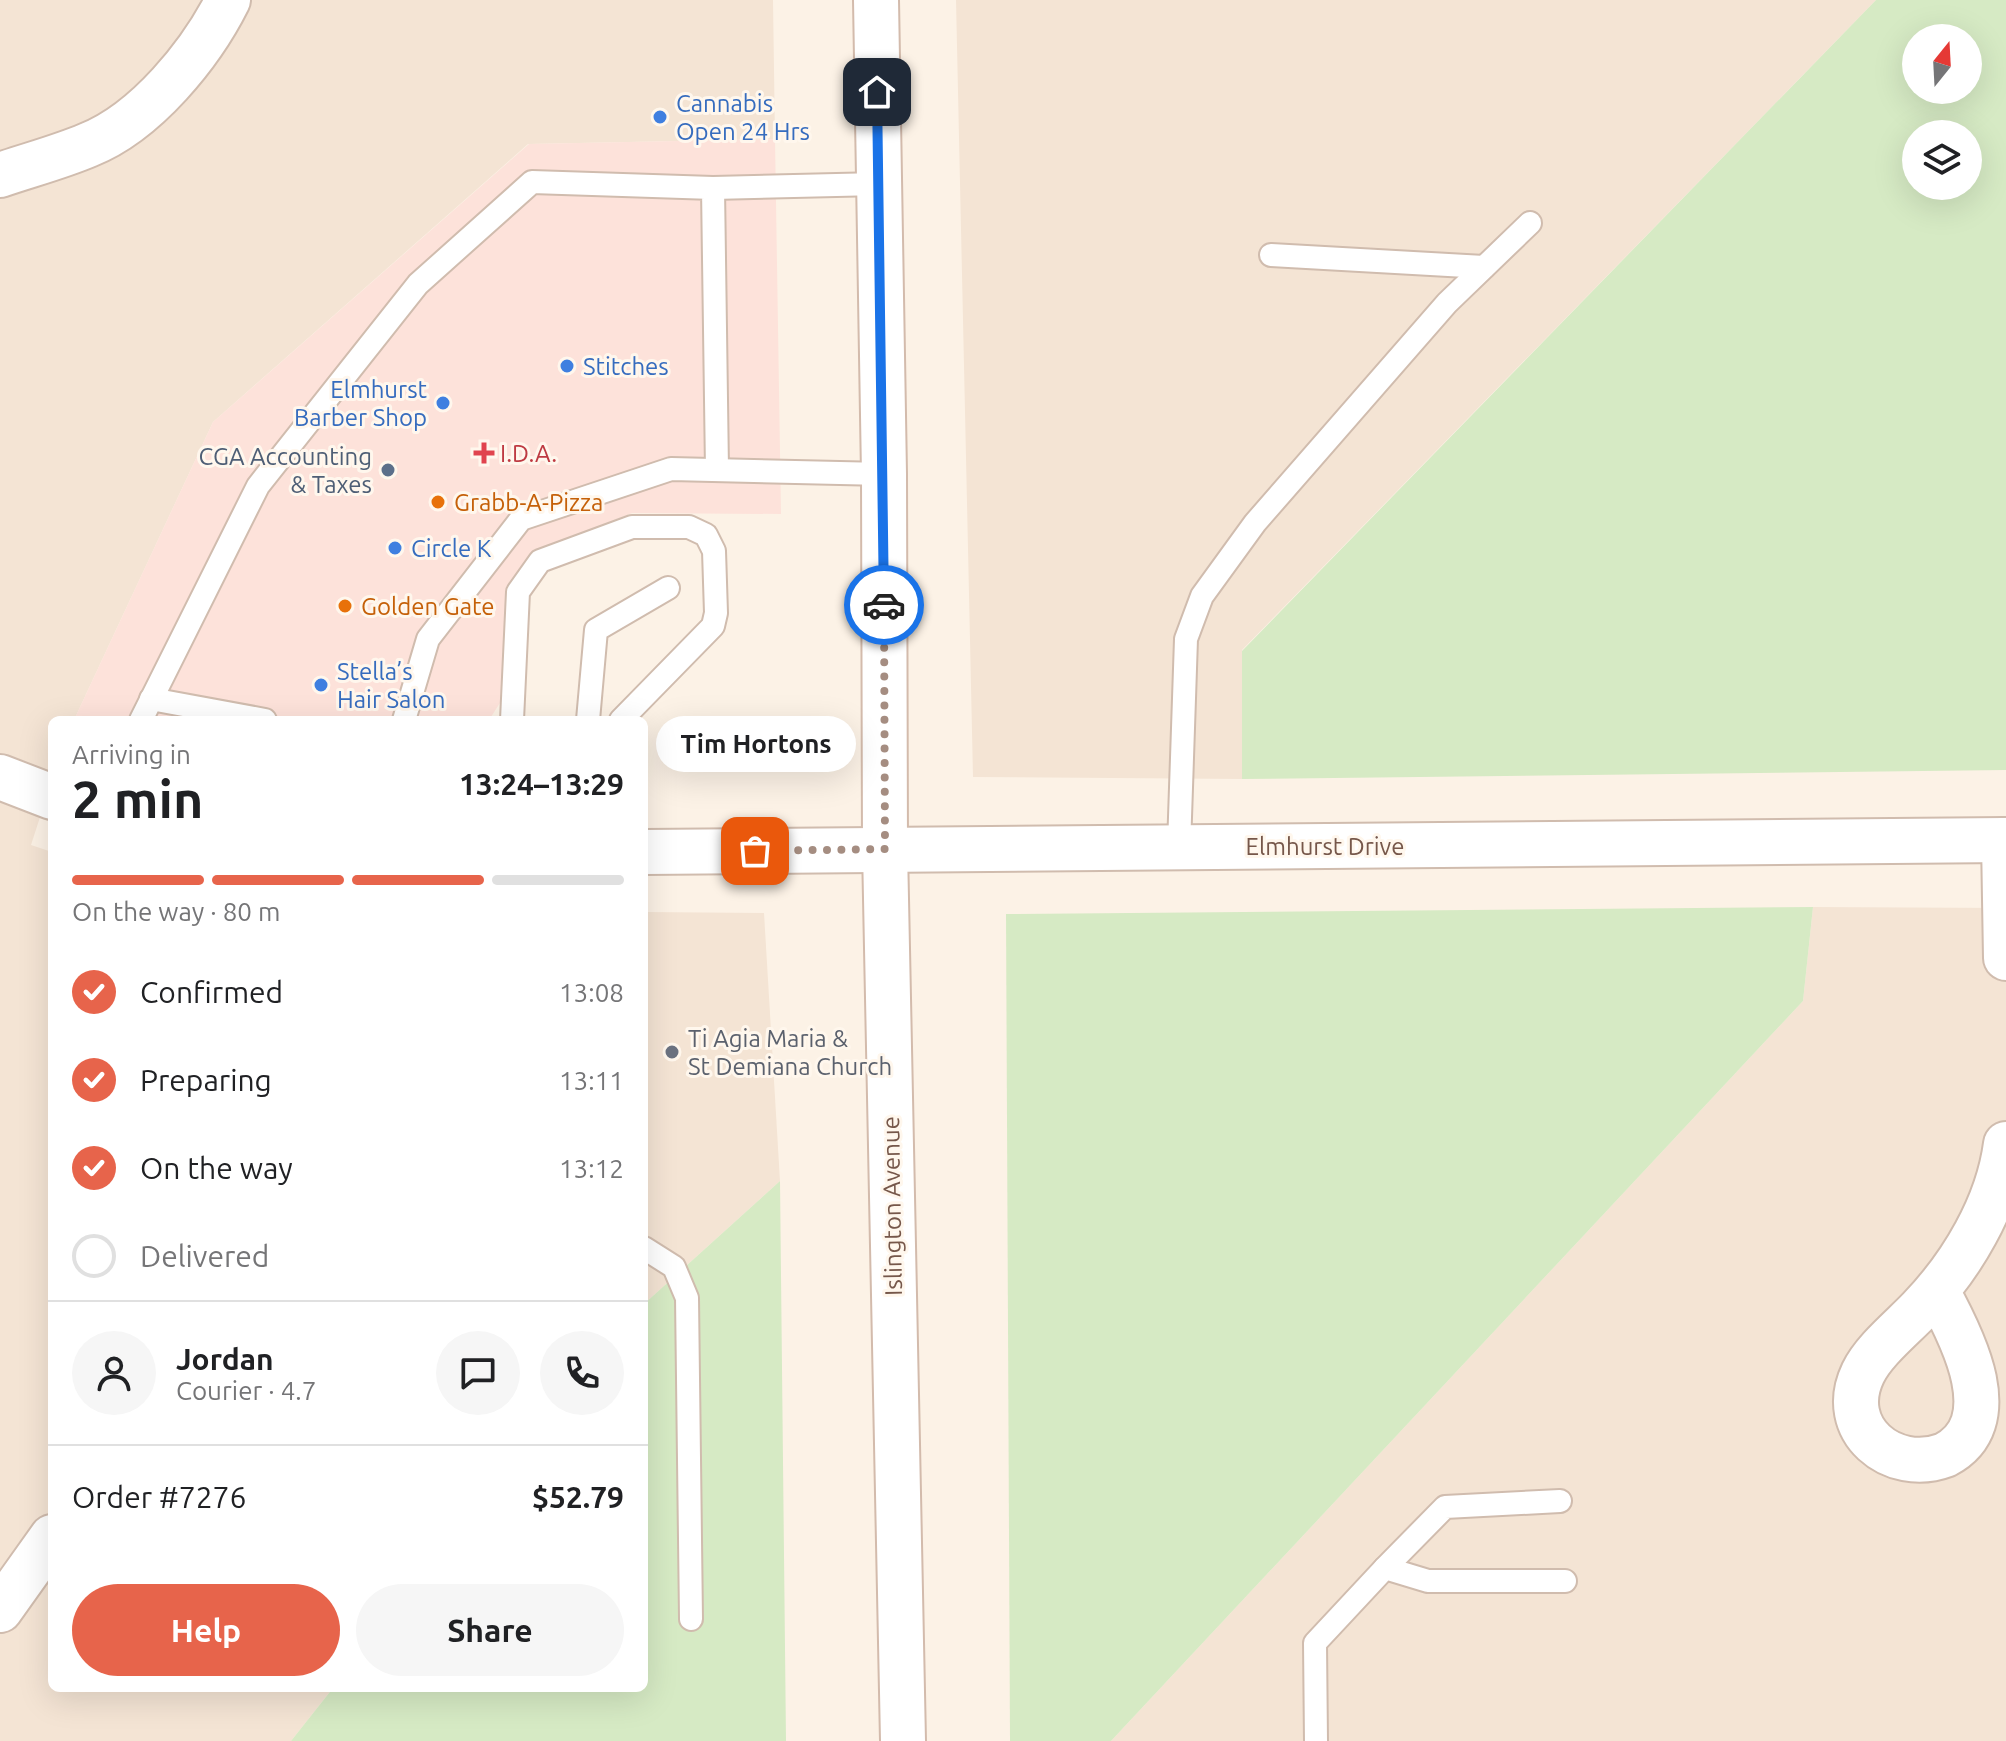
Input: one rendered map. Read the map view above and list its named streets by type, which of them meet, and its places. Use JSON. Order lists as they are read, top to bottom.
{
  "streets": {
    "street": ["Elmhurst Drive", "Islington Avenue"]
  },
  "crossings": [
    ["Elmhurst Drive", "Islington Avenue"]
  ],
  "places": {
    "other": [
      "Cannabis Open 24 Hrs",
      "Stitches",
      "Elmhurst Barber Shop",
      "CGA Accounting & Taxes",
      "Grabb-A-Pizza",
      "Circle K",
      "Golden Gate",
      "Stella’s Hair Salon",
      "Tim Hortons",
      "Ti Agia Maria & St Demiana Church"
    ],
    "health": ["I.D.A."]
  },
  "north": "top",
  "page": {
    "bubble": "Tim Hortons",
    "heading": ["2 min", "Arriving in", "13:24–13:29"],
    "panel": [
      "Jordan",
      "Courier · 4.7",
      "Order #7276",
      "$52.79"
    ],
    "bar": "On the way · 80 m",
    "list": [
      ["Confirmed", "13:08"],
      ["Preparing", "13:11"],
      ["On the way", "13:12"],
      "Delivered"
    ],
    "buttons": ["Help", "Share"]
  }
}
